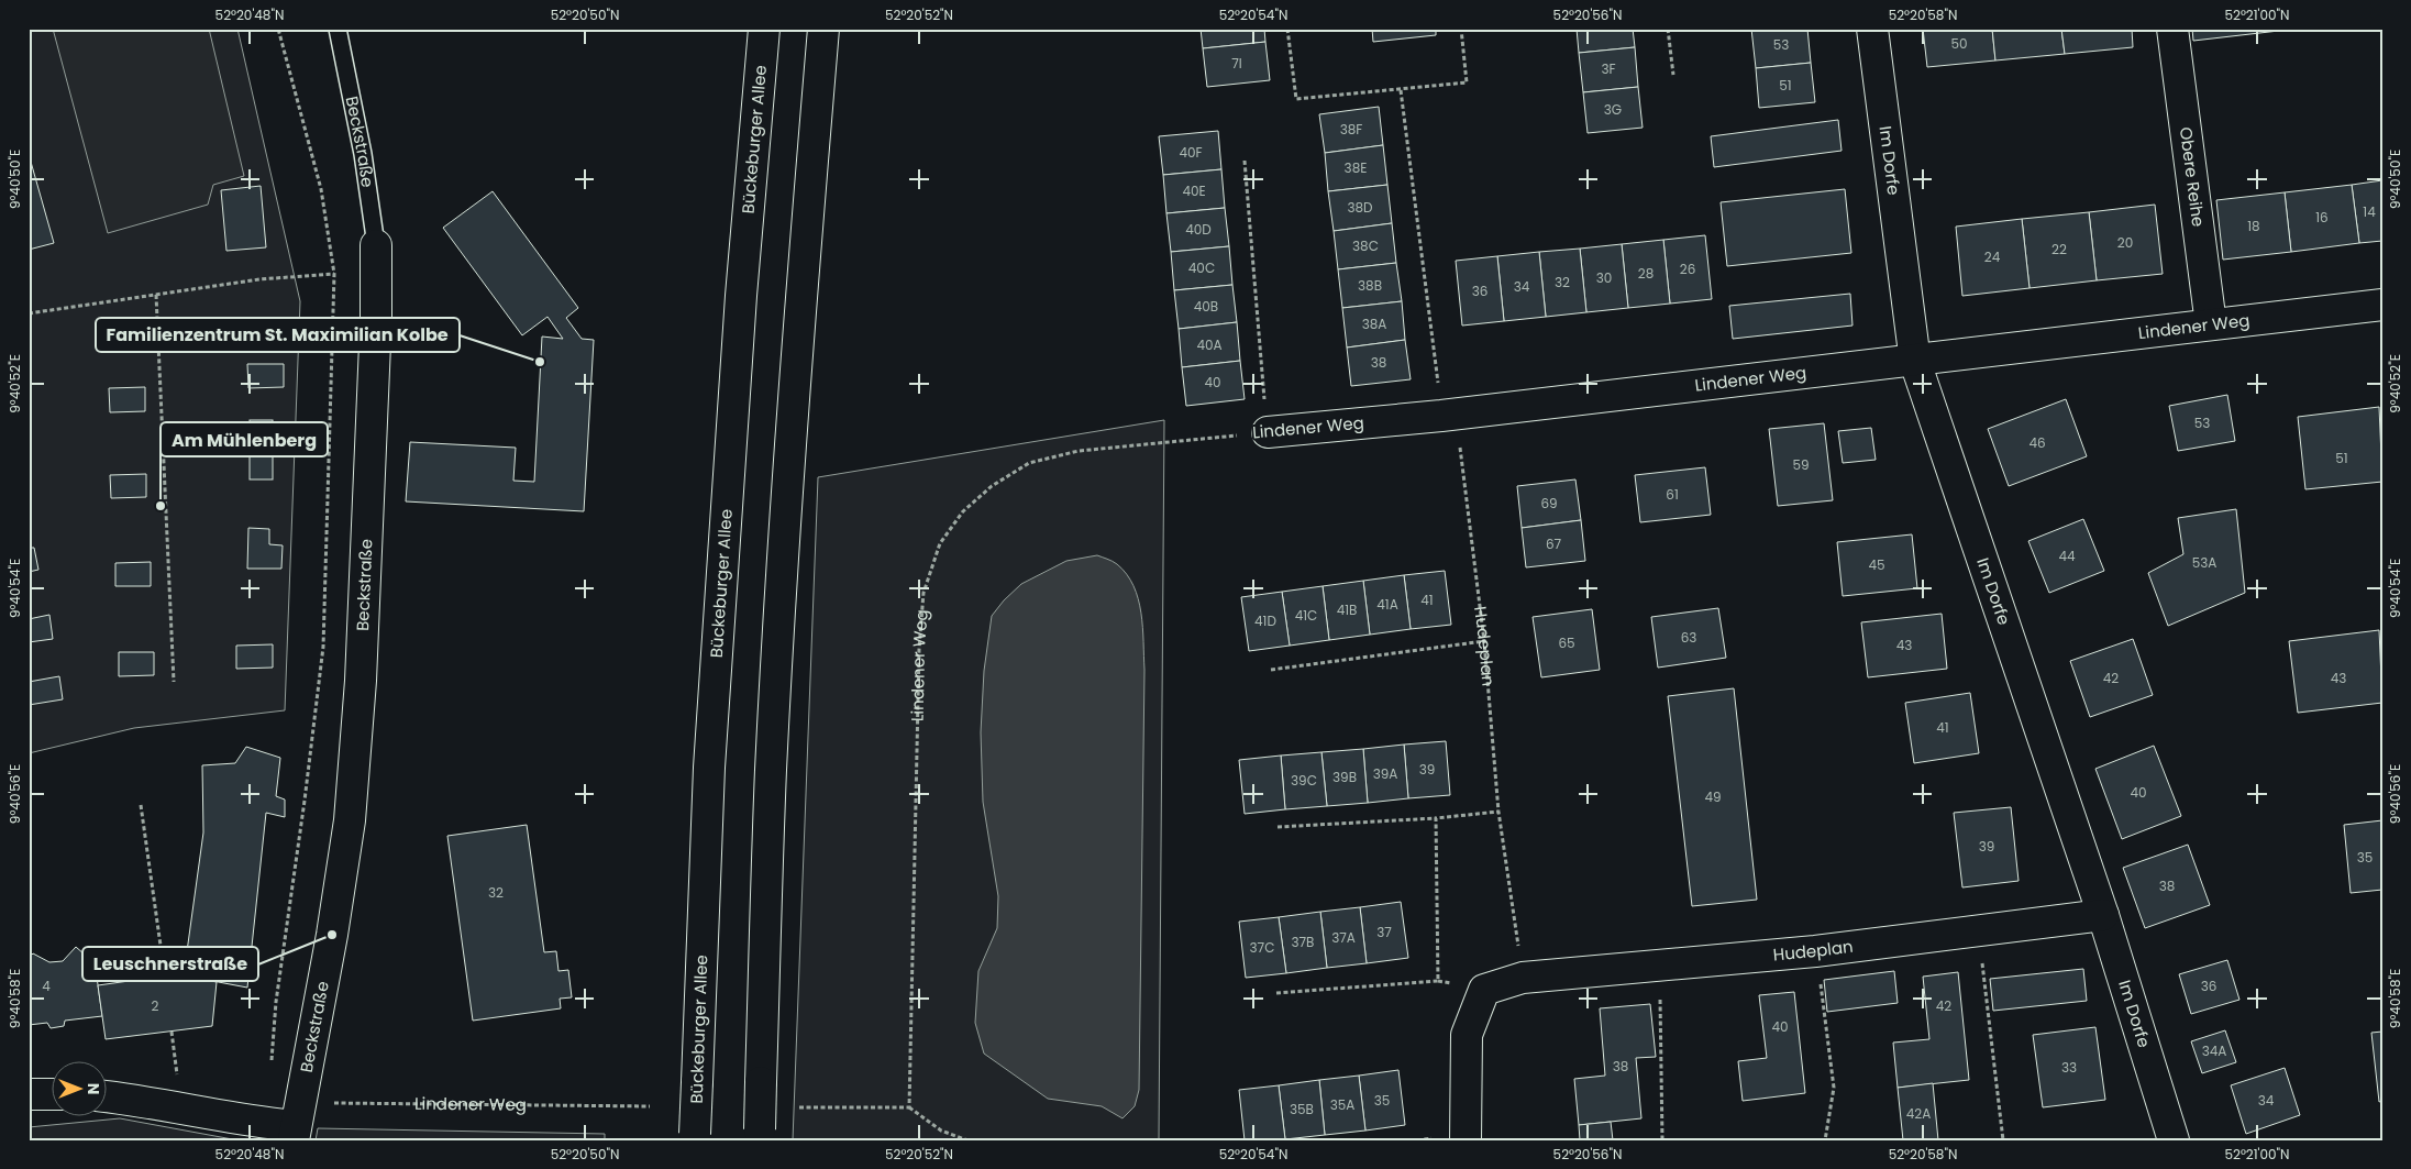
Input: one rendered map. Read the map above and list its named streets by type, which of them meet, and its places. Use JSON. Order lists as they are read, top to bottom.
{
  "streets": {
    "main road": [
      "Bückeburger Allee",
      "Beckstraße",
      "Im Dorfe",
      "Obere Reihe",
      "Lindener Weg",
      "Hudeplan"
    ]
  },
  "crossings": [
    ["Beckstraße", "Lindener Weg"],
    ["Im Dorfe", "Lindener Weg"],
    ["Im Dorfe", "Hudeplan"],
    ["Obere Reihe", "Lindener Weg"],
    ["Lindener Weg", "Hudeplan"]
  ],
  "places": ["Familienzentrum St. Maximilian Kolbe", "Am Mühlenberg", "Leuschnerstraße"],
  "house_numbers": [
    "50",
    "53",
    "7I",
    "3F",
    "51",
    "3G",
    "38F",
    "40F",
    "38E",
    "40E",
    "38D",
    "14",
    "16",
    "18",
    "40D",
    "20",
    "38C",
    "22",
    "24",
    "40C",
    "26",
    "28",
    "30",
    "32",
    "38B",
    "34",
    "36",
    "40B",
    "38A",
    "40A",
    "38",
    "40",
    "53",
    "46",
    "51",
    "59",
    "61",
    "69",
    "67",
    "44",
    "53A",
    "45",
    "41",
    "41A",
    "41B",
    "41C",
    "41D",
    "63",
    "65",
    "43",
    "42",
    "43",
    "41",
    "39",
    "39A",
    "39B",
    "39C",
    "40",
    "49",
    "39",
    "35",
    "38",
    "32",
    "37",
    "37A",
    "37B",
    "37C",
    "4",
    "36",
    "2",
    "42",
    "40",
    "34A",
    "38",
    "33",
    "35",
    "34",
    "35A",
    "35B",
    "42A"
  ],
  "north": "right",
  "coordinates": [
    "52°20'48\"N",
    "52°20'50\"N",
    "52°20'52\"N",
    "52°20'54\"N",
    "52°20'56\"N",
    "52°20'58\"N",
    "52°21'00\"N",
    "9°40'50\"E",
    "9°40'52\"E",
    "9°40'54\"E",
    "9°40'56\"E",
    "9°40'58\"E"
  ]
}
